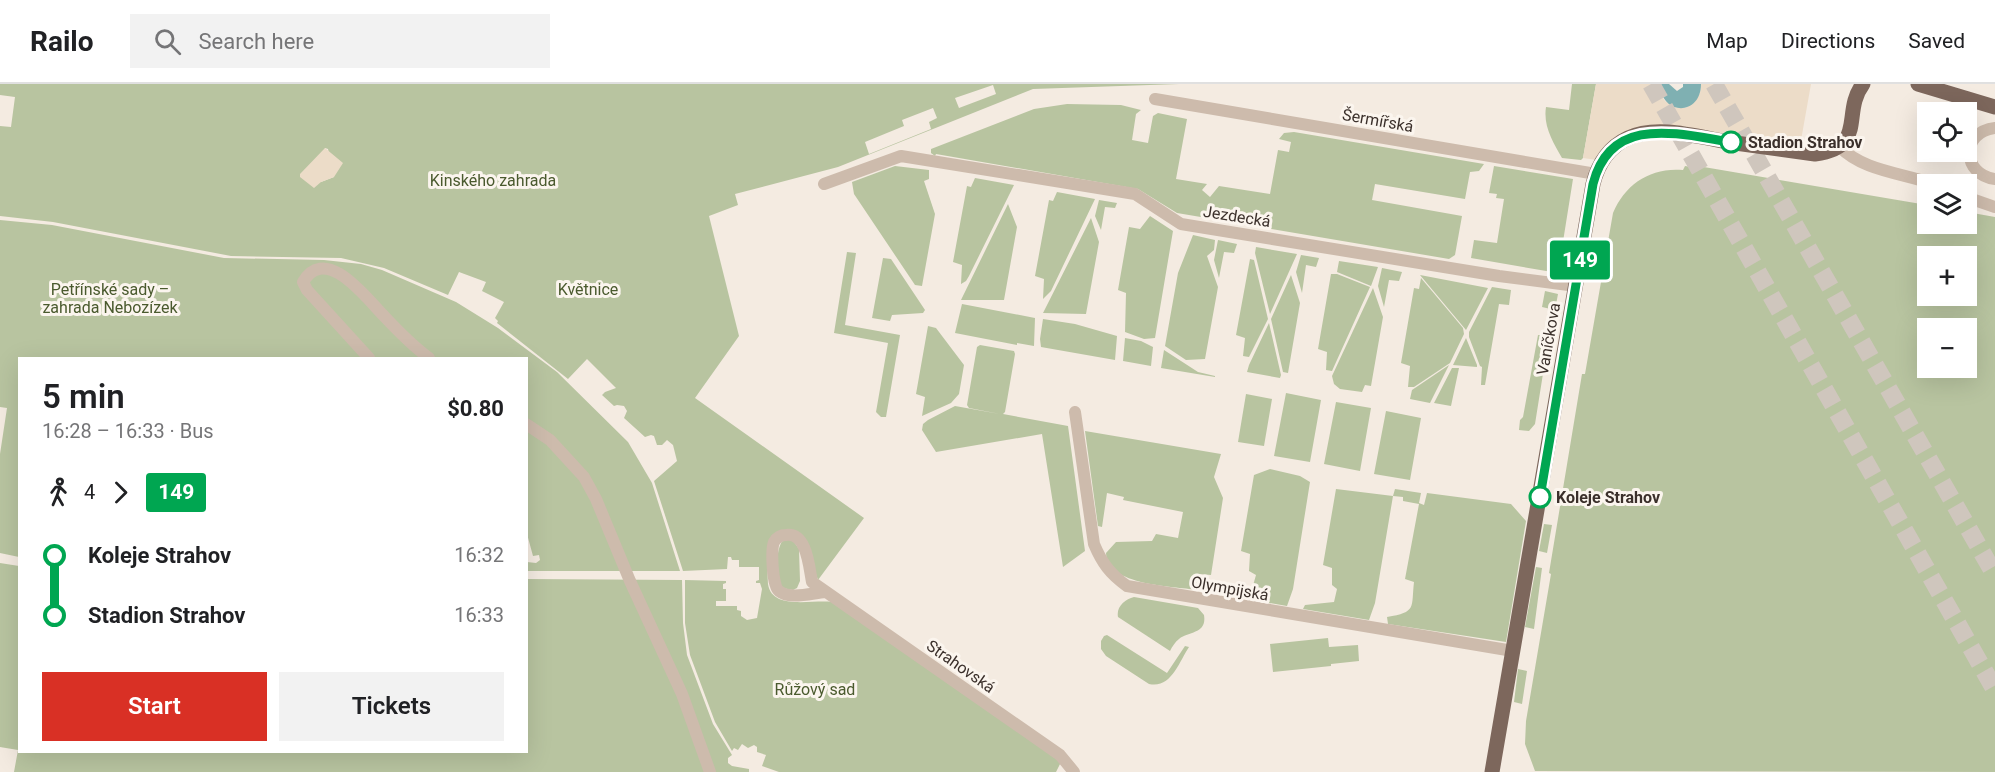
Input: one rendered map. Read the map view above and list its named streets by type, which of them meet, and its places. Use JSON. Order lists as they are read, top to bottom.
{
  "streets": {
    "main road": ["Vaníčkova"],
    "street": [
      "Šermířská",
      "Jezdecká",
      "Olympijská",
      "Strahovská"
    ]
  },
  "crossings": [
    ["Šermířská", "Vaníčkova"],
    ["Jezdecká", "Vaníčkova"],
    ["Vaníčkova", "Olympijská"]
  ],
  "parks": [
    "Kinského zahrada",
    "Petřínské sady – zahrada Nebozízek",
    "Květnice",
    "Růžový sad"
  ],
  "places": ["Stadion Strahov", "Koleje Strahov"],
  "lines": ["bus line 149"],
  "page": {
    "header": "Railo",
    "search": "Search here",
    "nav": ["Map", "Directions", "Saved"],
    "on_map": "149",
    "map_buttons": ["+", "−"],
    "heading": ["5 min", "16:28 – 16:33 · Bus", "$0.80"],
    "legs": ["4", "149"],
    "list": [
      {
        "name": "Koleje Strahov",
        "value": "16:32"
      },
      {
        "name": "Stadion Strahov",
        "value": "16:33"
      }
    ],
    "buttons": ["Start", "Tickets"]
  }
}
